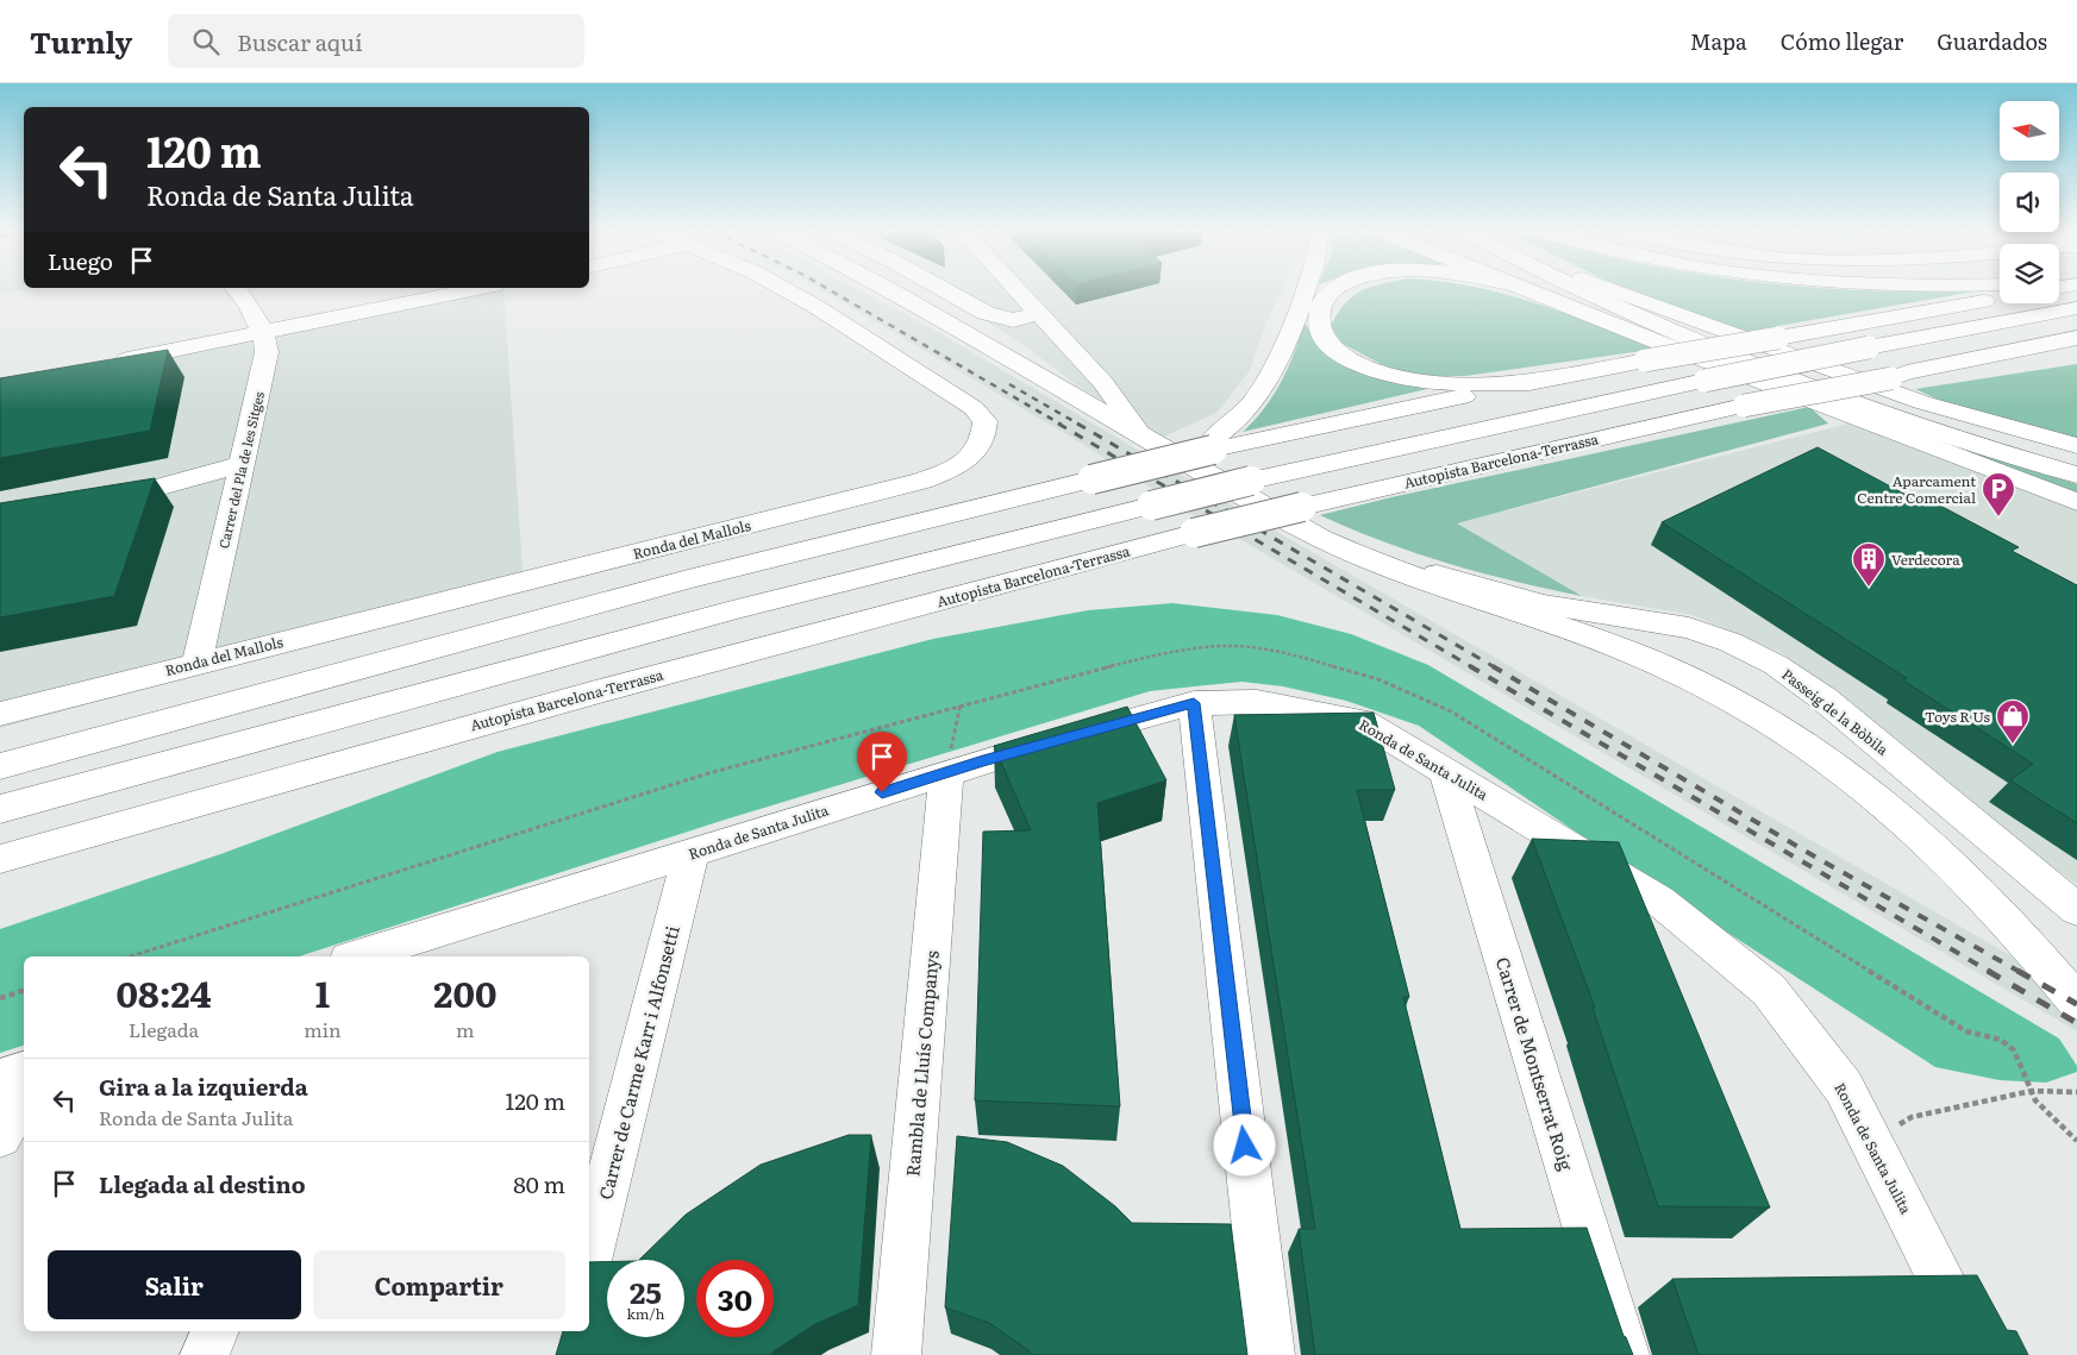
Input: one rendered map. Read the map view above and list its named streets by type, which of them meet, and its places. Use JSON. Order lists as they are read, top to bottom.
{
  "streets": {
    "main road": [
      "Autopista Barcelona-Terrassa",
      "Carrer del Pla de les Sitges",
      "Ronda del Mallols",
      "Passeig de la Bòbila",
      "Ronda de Santa Julita",
      "Carrer de Carme Karr i Alfonsetti",
      "Rambla de Lluís Companys",
      "Carrer de Montserrat Roig"
    ]
  },
  "crossings": [
    ["Carrer del Pla de les Sitges", "Ronda del Mallols"],
    ["Ronda de Santa Julita", "Carrer de Carme Karr i Alfonsetti"],
    ["Ronda de Santa Julita", "Rambla de Lluís Companys"],
    ["Ronda de Santa Julita", "Carrer de Montserrat Roig"]
  ],
  "places": {
    "parking": ["Aparcament Centre Comercial"],
    "building": ["Verdecora"],
    "shop": ["Toys R Us"]
  },
  "north": "left",
  "page": {
    "header": "Turnly",
    "search": "Buscar aquí",
    "nav": ["Mapa", "Cómo llegar", "Guardados"],
    "turn": ["120 m", "Ronda de Santa Julita"],
    "then": "Luego",
    "eta": [
      "08:24",
      "Llegada",
      "1",
      "min",
      "200",
      "m"
    ],
    "list": [
      {
        "name": "Gira a la izquierda",
        "note": "Ronda de Santa Julita",
        "value": "120 m"
      },
      {
        "name": "Llegada al destino",
        "value": "80 m"
      }
    ],
    "buttons": ["Salir", "Compartir"],
    "speed": "25 km/h",
    "limit": "30"
  }
}
